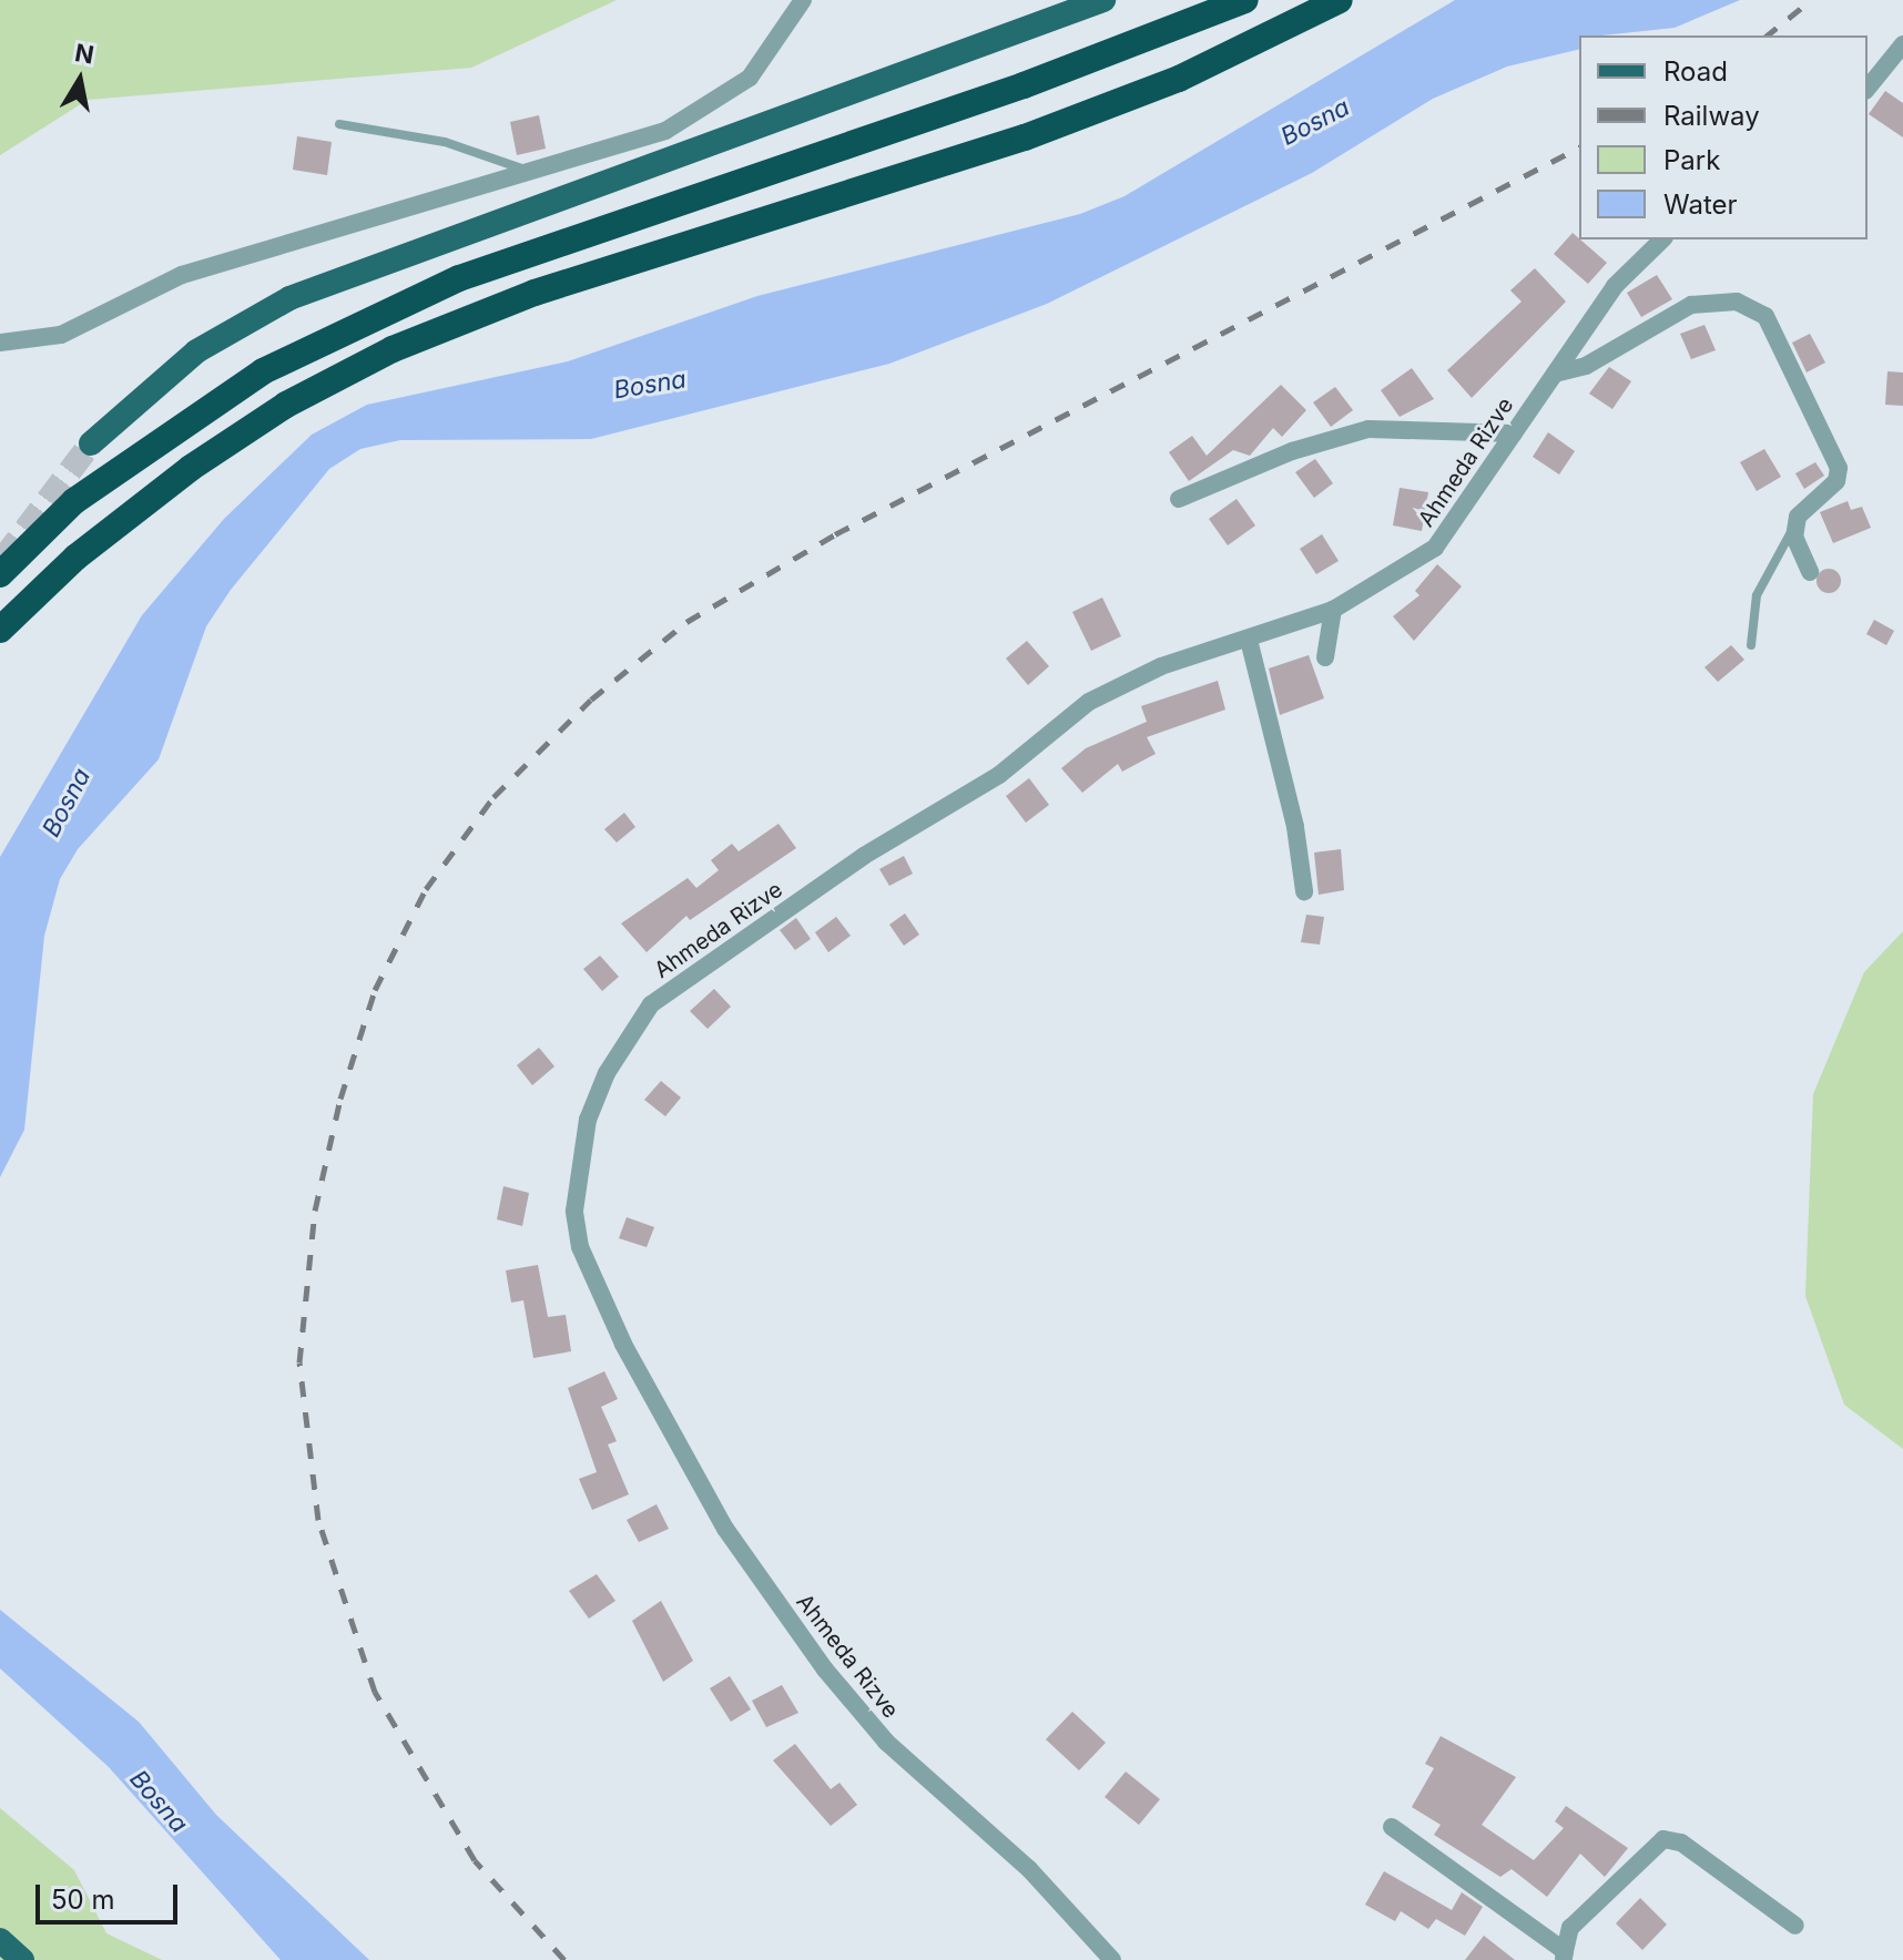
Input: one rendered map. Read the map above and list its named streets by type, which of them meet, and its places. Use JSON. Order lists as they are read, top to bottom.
{
  "streets": {
    "street": ["Ahmeda Rizve"]
  },
  "water": ["Bosna"],
  "legend": [
    "Road",
    "Railway",
    "Park",
    "Water"
  ],
  "scale_bar": "50 m",
  "north": "top"
}
